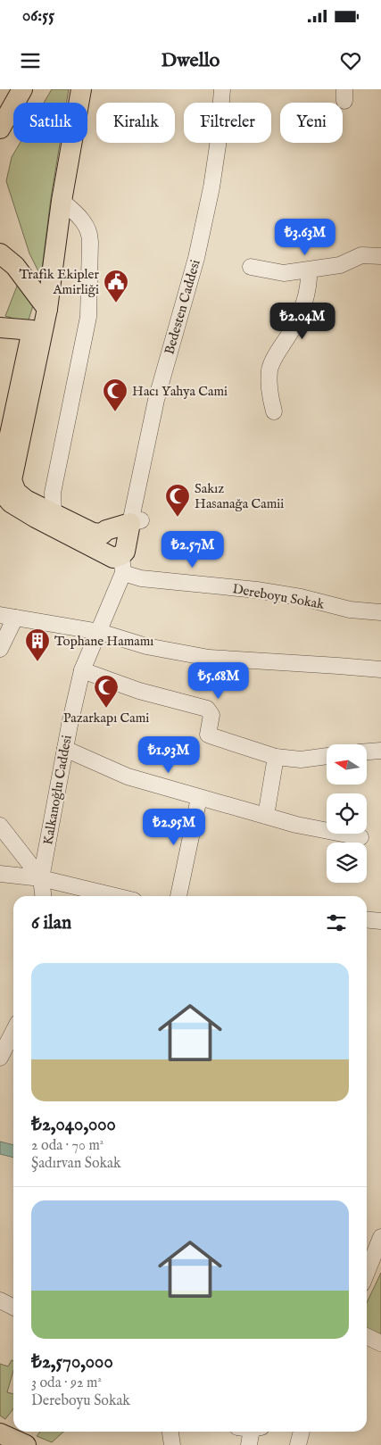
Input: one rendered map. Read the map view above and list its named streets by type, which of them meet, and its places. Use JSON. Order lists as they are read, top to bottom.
{
  "streets": {
    "street": ["Bedesten Caddesi", "Dereboyu Sokak", "Kalkanoğlu Caddesi"]
  },
  "crossings": [
    ["Dereboyu Sokak", "Kalkanoğlu Caddesi"]
  ],
  "places": {
    "public building": ["Trafik Ekipler Amirliği"],
    "mosque": ["Hacı Yahya Cami", "Sakız Hasanağa Camii", "Pazarkapı Cami"],
    "building": ["Tophane Hamamı"]
  },
  "north": "left",
  "page": {
    "status": "06:55",
    "header": "Dwello",
    "chip": [
      "Satılık",
      "Kiralık",
      "Filtreler",
      "Yeni"
    ],
    "price": [
      "₺3.63M",
      "₺2.04M",
      "₺2.57M",
      "₺5.68M",
      "₺1.93M",
      "₺2.95M"
    ],
    "heading": "6 ilan",
    "list": [
      {
        "name": "₺2,040,000",
        "note": "2 oda · 70 m² · Şadırvan Sokak"
      },
      {
        "name": "₺2,570,000",
        "note": "3 oda · 92 m² · Dereboyu Sokak"
      }
    ]
  }
}
